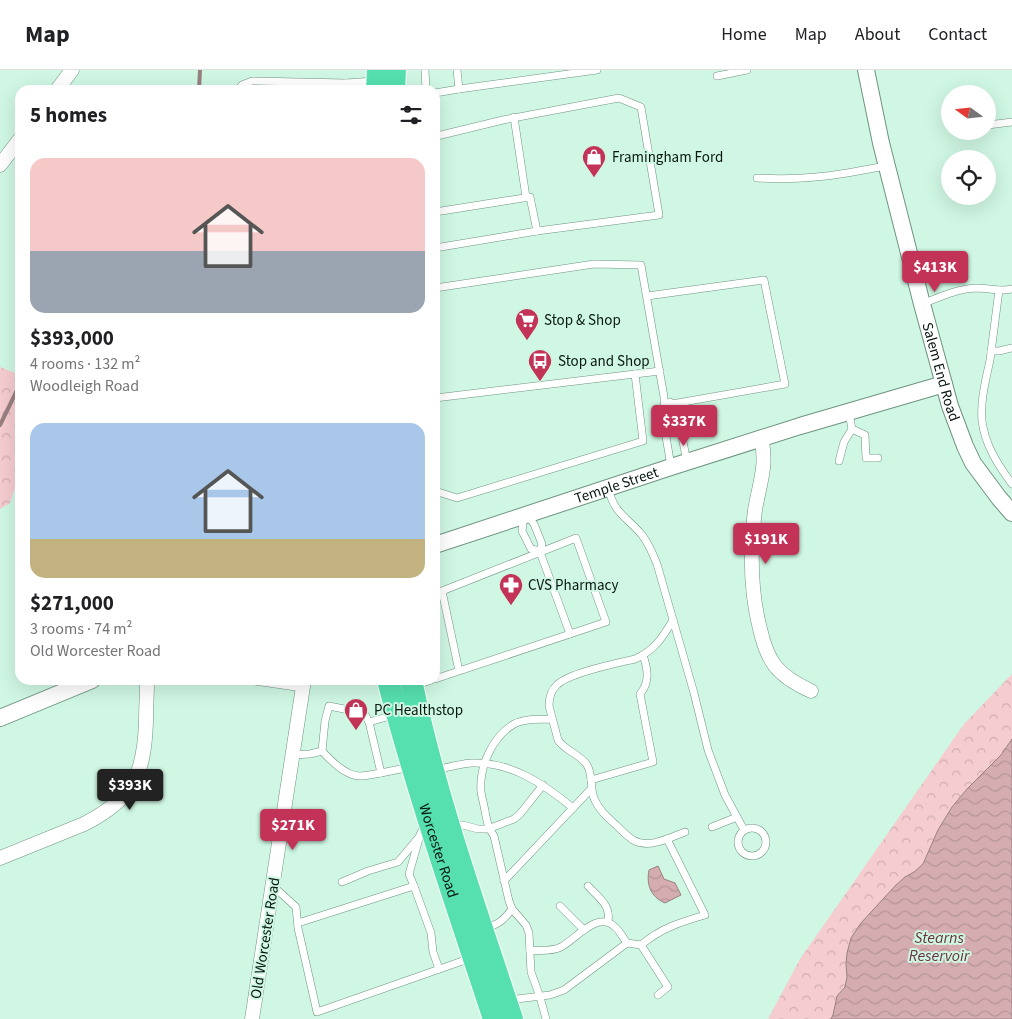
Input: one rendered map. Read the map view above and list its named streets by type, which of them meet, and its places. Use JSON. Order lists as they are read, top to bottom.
{
  "streets": {
    "highway": ["Worcester Road"],
    "street": ["Salem End Road", "Temple Street", "Old Worcester Road"]
  },
  "crossings": [
    ["Salem End Road", "Temple Street"]
  ],
  "water": ["Stearns Reservoir"],
  "places": {
    "shop": ["Framingham Ford", "PC Healthstop"],
    "supermarket": ["Stop & Shop"],
    "bus stop": ["Stop and Shop"],
    "pharmacy": ["CVS Pharmacy"]
  },
  "north": "left",
  "page": {
    "header": "Map",
    "nav": [
      "Home",
      "Map",
      "About",
      "Contact"
    ],
    "heading": "5 homes",
    "list": [
      {
        "name": "$393,000",
        "note": "4 rooms · 132 m² · Woodleigh Road"
      },
      {
        "name": "$271,000",
        "note": "3 rooms · 74 m² · Old Worcester Road"
      }
    ],
    "price": [
      "$413K",
      "$337K",
      "$191K",
      "$393K",
      "$271K"
    ]
  }
}
